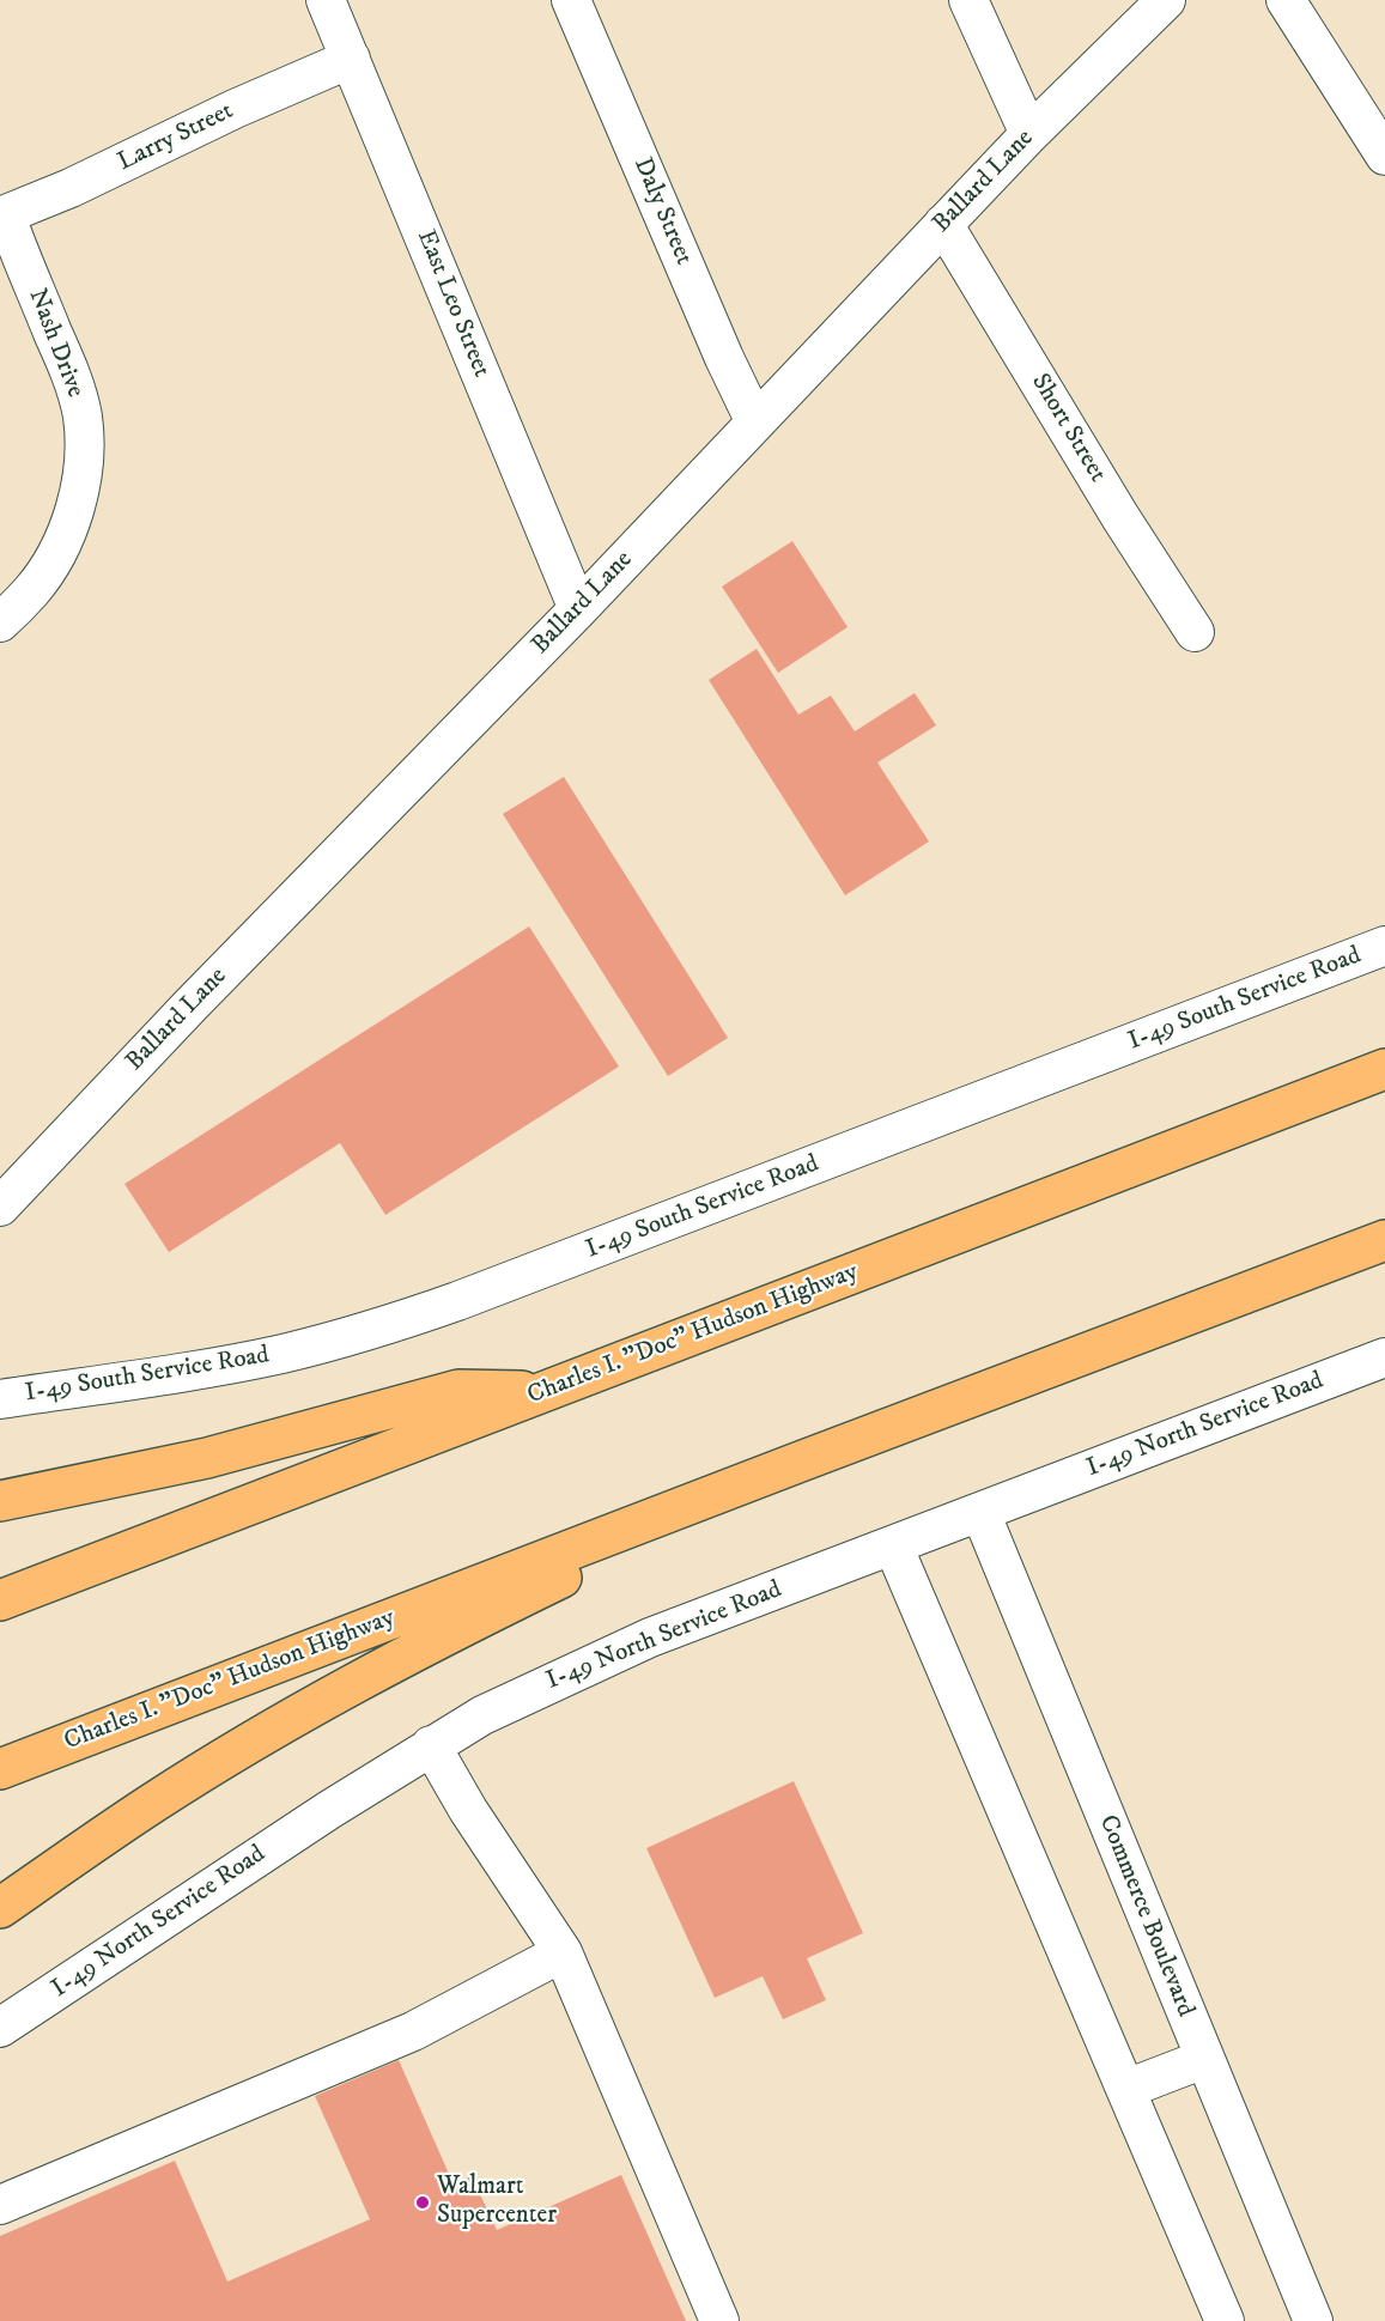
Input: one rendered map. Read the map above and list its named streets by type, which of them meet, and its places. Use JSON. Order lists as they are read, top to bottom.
{
  "streets": {
    "highway": ["Charles I. \"Doc\" Hudson Highway"],
    "street": [
      "Larry Street",
      "Ballard Lane",
      "Daly Street",
      "East Leo Street",
      "Nash Drive",
      "Short Street",
      "I-49 South Service Road",
      "I-49 North Service Road",
      "Commerce Boulevard"
    ]
  },
  "crossings": [
    ["Larry Street", "East Leo Street"],
    ["Larry Street", "Nash Drive"],
    ["Ballard Lane", "Daly Street"],
    ["Ballard Lane", "East Leo Street"],
    ["Ballard Lane", "Short Street"],
    ["I-49 North Service Road", "Commerce Boulevard"]
  ],
  "places": ["Walmart Supercenter"]
}
